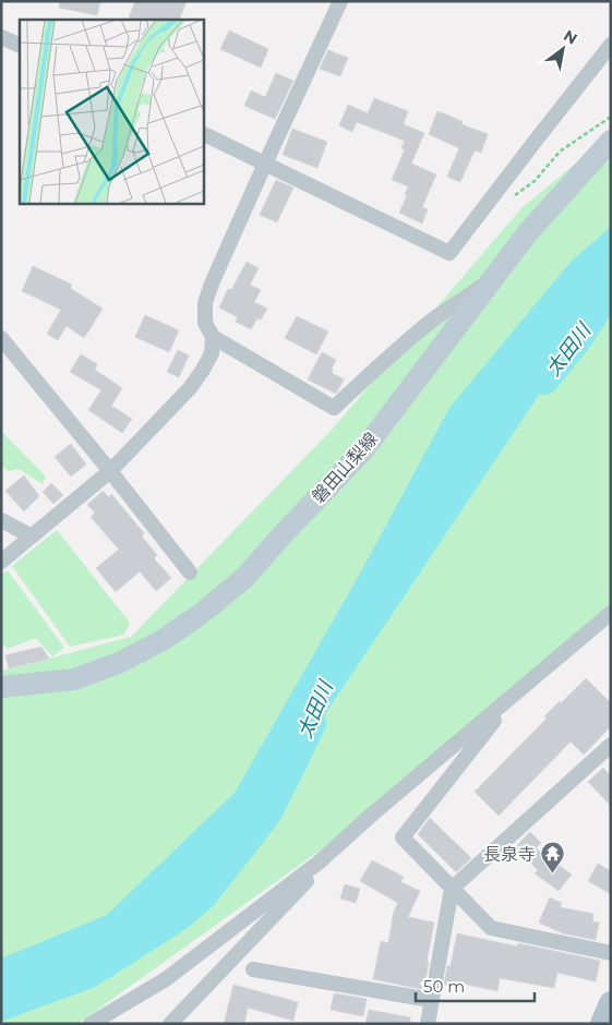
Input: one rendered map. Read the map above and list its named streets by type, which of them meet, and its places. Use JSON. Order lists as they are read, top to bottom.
{
  "streets": {
    "main road": ["磐田山梨線"]
  },
  "water": ["太田川"],
  "places": {
    "temple": ["長泉寺"]
  },
  "scale_bar": "50 m",
  "north": "top right"
}
